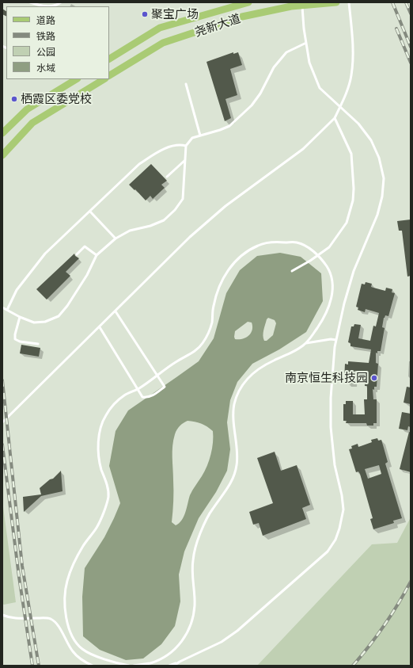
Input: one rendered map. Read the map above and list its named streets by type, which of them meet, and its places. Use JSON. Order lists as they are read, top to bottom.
{
  "streets": {
    "main road": ["尧新大道"]
  },
  "places": ["聚宝广场", "栖霞区委党校", "南京恒生科技园"],
  "legend": [
    "道路",
    "铁路",
    "公园",
    "水域"
  ]
}
